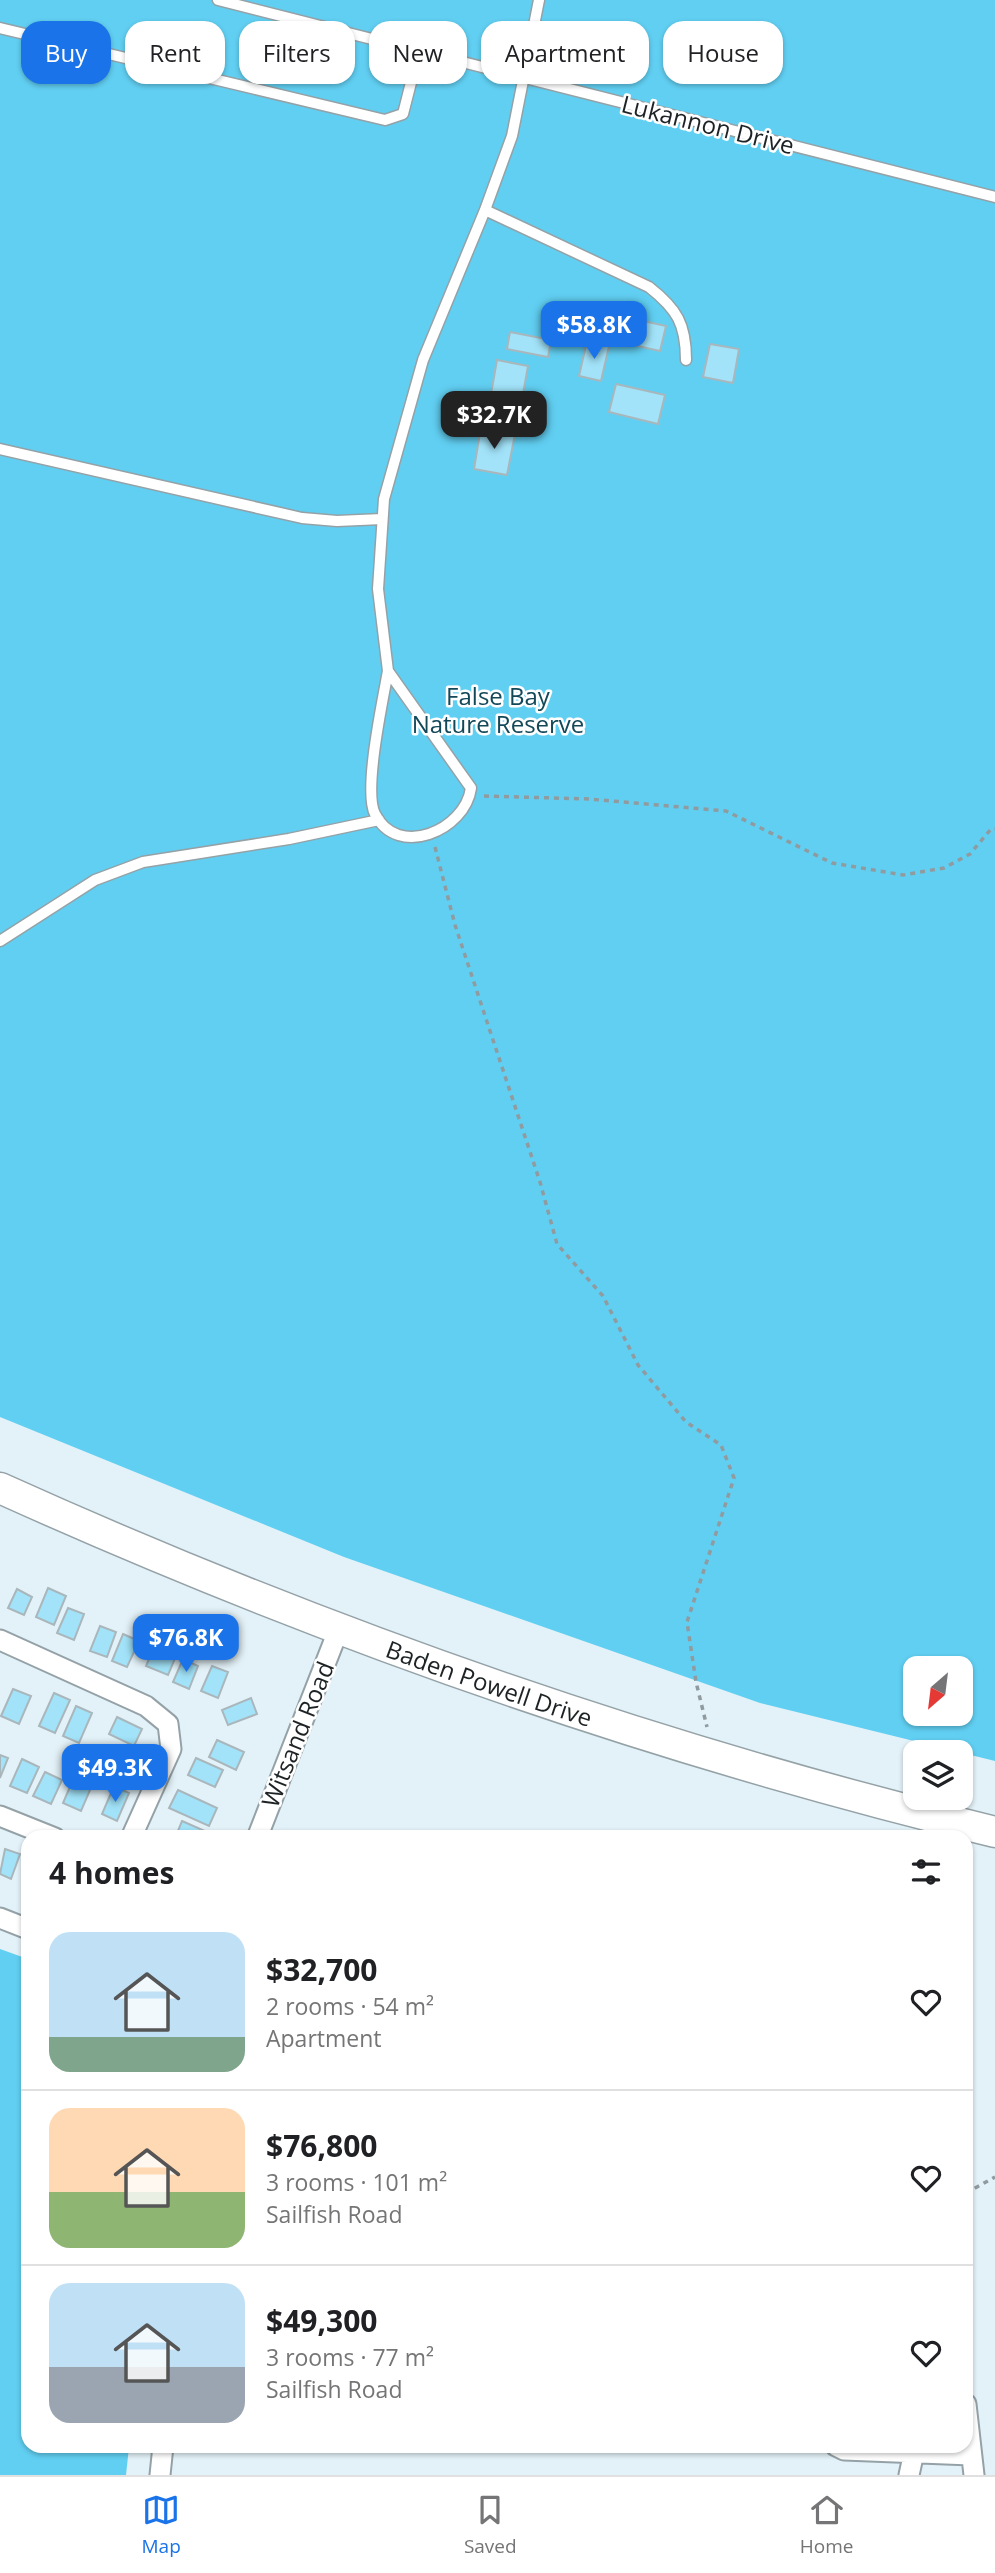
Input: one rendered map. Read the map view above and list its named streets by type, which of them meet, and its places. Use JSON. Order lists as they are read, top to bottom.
{
  "streets": {
    "main road": ["Baden Powell Drive"],
    "street": ["Witsand Road"],
    "lane": ["Lukannon Drive"]
  },
  "crossings": [
    ["Baden Powell Drive", "Witsand Road"]
  ],
  "parks": ["False Bay Nature Reserve"],
  "north": "bottom left",
  "page": {
    "chip": [
      "Buy",
      "Rent",
      "Filters",
      "New",
      "Apartment",
      "House"
    ],
    "price": [
      "$58.8K",
      "$32.7K",
      "$76.8K",
      "$49.3K"
    ],
    "heading": "4 homes",
    "list": [
      {
        "name": "$32,700",
        "note": "2 rooms · 54 m² · Apartment"
      },
      {
        "name": "$76,800",
        "note": "3 rooms · 101 m² · Sailfish Road"
      },
      {
        "name": "$49,300",
        "note": "3 rooms · 77 m² · Sailfish Road"
      }
    ],
    "tabs": ["Map", "Saved", "Home"]
  }
}
